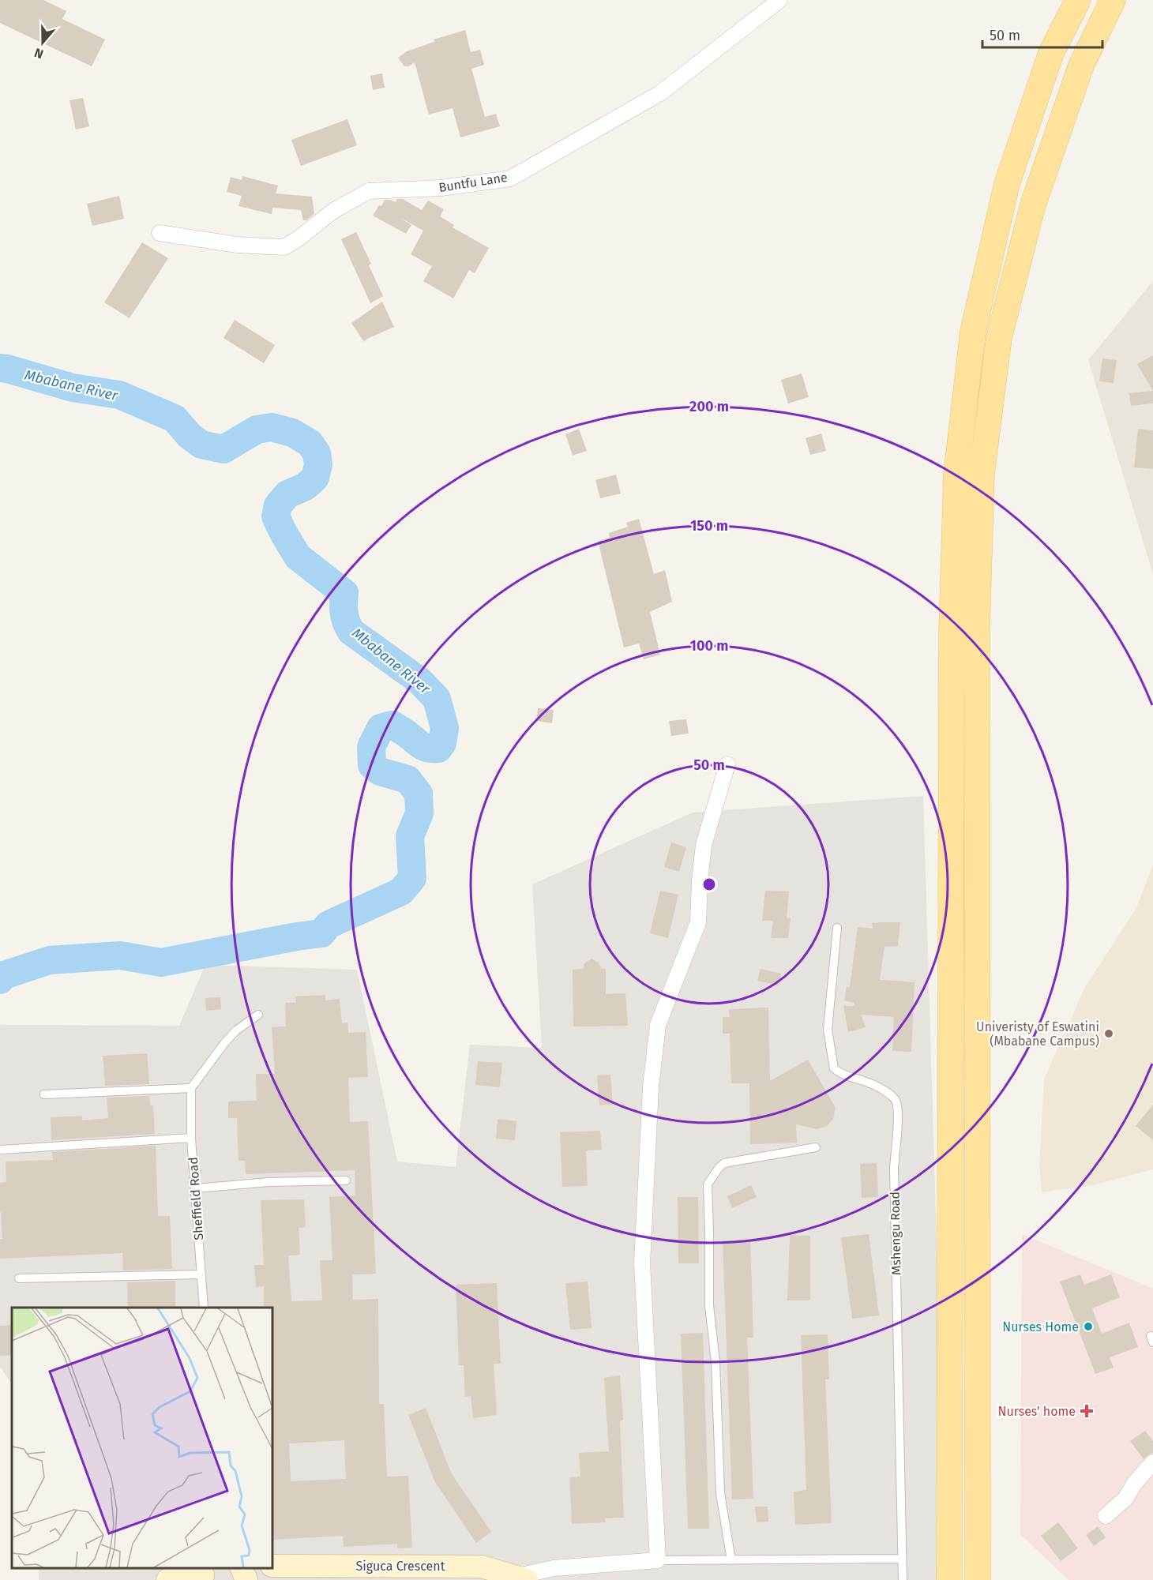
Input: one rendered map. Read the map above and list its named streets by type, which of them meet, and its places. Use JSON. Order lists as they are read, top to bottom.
{
  "streets": {
    "street": ["Buntfu Lane", "Siguca Crescent"],
    "lane": ["Sheffield Road", "Mshengu Road"]
  },
  "water": ["Mbabane River"],
  "places": {
    "other": ["Univeristy of Eswatini (Mbabane Campus)", "Nurses Home"],
    "health": ["Nurses' home"]
  },
  "scale_bar": "50 m",
  "north": "bottom",
  "rings": [
    "200 m",
    "150 m",
    "100 m",
    "50 m"
  ]
}
